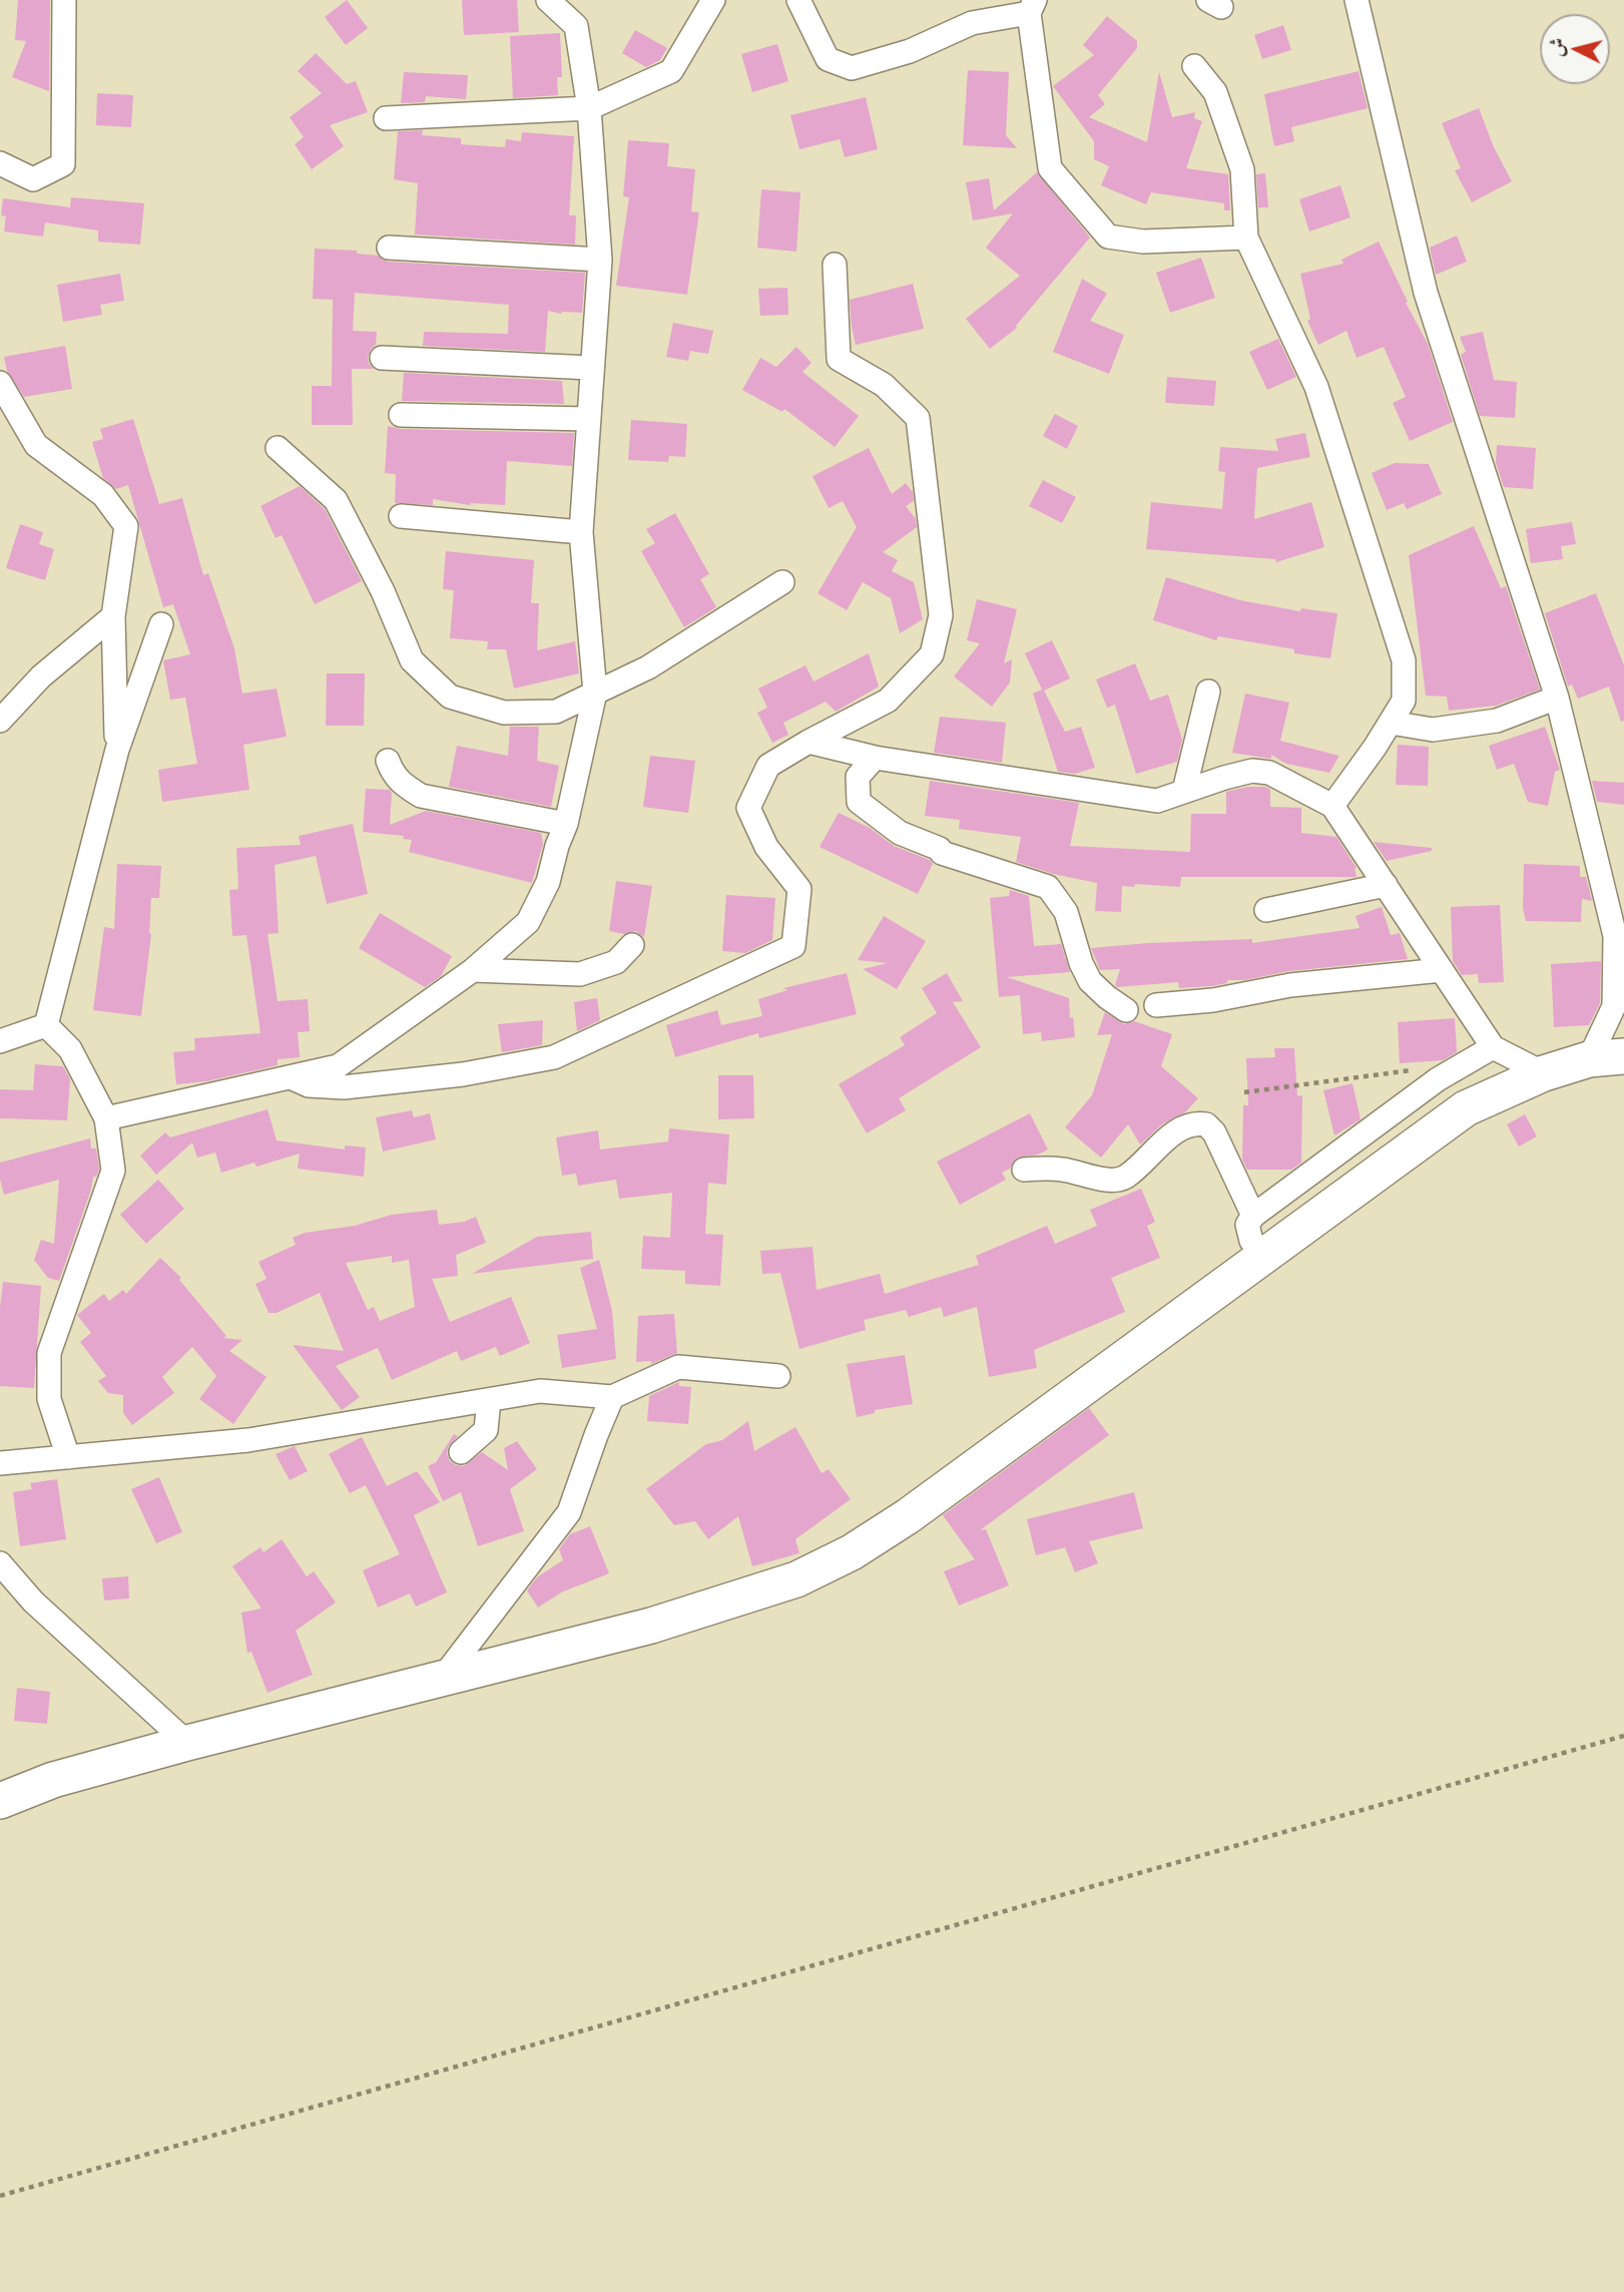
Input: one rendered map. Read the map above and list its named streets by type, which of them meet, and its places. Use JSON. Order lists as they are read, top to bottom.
{
  "north": "left"
}
